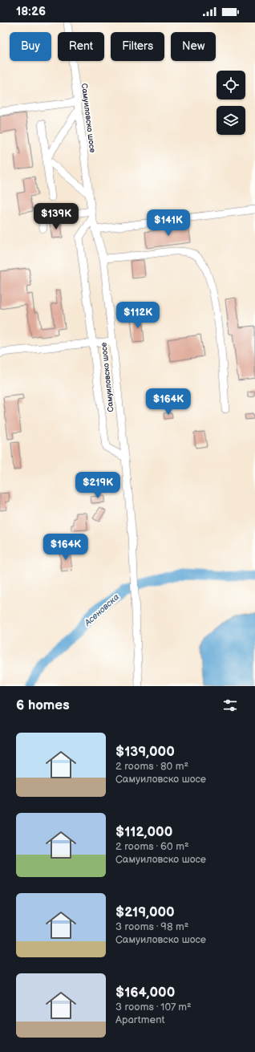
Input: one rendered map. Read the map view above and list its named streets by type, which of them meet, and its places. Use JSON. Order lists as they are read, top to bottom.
{
  "streets": {
    "street": ["Самуиловско шосе"]
  },
  "water": ["Асеновска"],
  "page": {
    "status": "18:26",
    "chip": [
      "Buy",
      "Rent",
      "Filters",
      "New"
    ],
    "price": [
      "$139K",
      "$141K",
      "$112K",
      "$164K",
      "$219K",
      "$164K"
    ],
    "heading": "6 homes",
    "list": [
      {
        "name": "$139,000",
        "note": "2 rooms · 80 m² · Самуиловско шосе"
      },
      {
        "name": "$112,000",
        "note": "2 rooms · 60 m² · Самуиловско шосе"
      },
      {
        "name": "$219,000",
        "note": "3 rooms · 98 m² · Самуиловско шосе"
      },
      {
        "name": "$164,000",
        "note": "3 rooms · 107 m² · Apartment"
      }
    ]
  }
}
